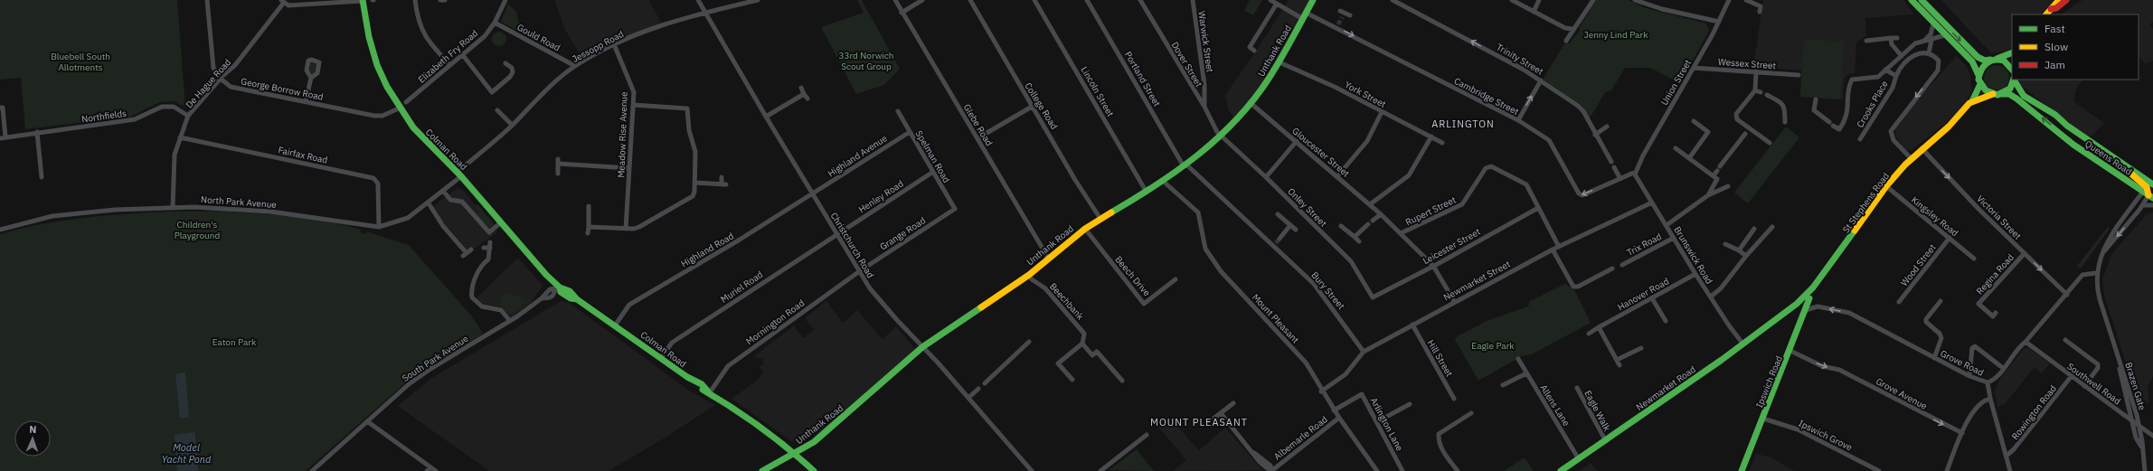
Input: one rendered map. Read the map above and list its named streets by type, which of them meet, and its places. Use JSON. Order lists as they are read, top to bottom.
{
  "streets": {
    "main road": [
      "Unthank Road",
      "Colman Road",
      "Queens Road",
      "St Stephens Road",
      "Ipswich Road",
      "Newmarket Road"
    ],
    "street": [
      "Gould Road",
      "Warwick Street",
      "Jessopp Road",
      "Elizabeth Fry Road",
      "Trinity Street",
      "Wessex Street",
      "Dover Street",
      "Portland Street",
      "Union Street",
      "De Hague Road",
      "George Borrow Road",
      "Lincoln Street",
      "York Street",
      "Cambridge Street",
      "Crooks Place",
      "College Road",
      "Northfields",
      "Glebe Road",
      "Meadow Rise Avenue",
      "Gloucester Street",
      "Fairfax Road",
      "Highland Avenue",
      "Spelman Road",
      "Henley Road",
      "North Park Avenue",
      "Onley Street",
      "Rupert Street",
      "Kingsley Road",
      "Victoria Street",
      "Grange Road",
      "Trix Road",
      "Christchurch Road",
      "Leicester Street",
      "Highland Road",
      "Brunswick Road",
      "Wood Street",
      "Regina Road",
      "Beech Drive",
      "Newmarket Street",
      "Muriel Road",
      "Bury Street",
      "Hanover Road",
      "Beechbank",
      "Mount Pleasant",
      "Mornington Road",
      "South Park Avenue",
      "Hill Street",
      "Grove Road",
      "Southwell Road",
      "Brazen Gate",
      "Grove Avenue",
      "Allens Lane",
      "Eagle Walk",
      "Rowington Road",
      "Arlington Lane",
      "Ipswich Grove",
      "Albemarle Road"
    ]
  },
  "crossings": [
    ["Gould Road", "Jessopp Road"],
    ["Gould Road", "Elizabeth Fry Road"],
    ["Warwick Street", "Dover Street"],
    ["Jessopp Road", "Meadow Rise Avenue"],
    ["Jessopp Road", "Colman Road"],
    ["Jessopp Road", "North Park Avenue"],
    ["Jessopp Road", "Christchurch Road"],
    ["Unthank Road", "Dover Street"],
    ["Unthank Road", "Portland Street"],
    ["Unthank Road", "Lincoln Street"],
    ["Unthank Road", "York Street"],
    ["Unthank Road", "Cambridge Street"],
    ["Unthank Road", "College Road"],
    ["Unthank Road", "Glebe Road"],
    ["Unthank Road", "Colman Road"],
    ["Unthank Road", "Gloucester Street"],
    ["Unthank Road", "Onley Street"],
    ["Unthank Road", "Christchurch Road"],
    ["Unthank Road", "Beech Drive"],
    ["Unthank Road", "Bury Street"],
    ["Unthank Road", "Beechbank"],
    ["Unthank Road", "Mount Pleasant"],
    ["Wessex Street", "Union Street"],
    ["Dover Street", "Onley Street"],
    ["Portland Street", "Bury Street"],
    ["Union Street", "Cambridge Street"],
    ["Union Street", "Brunswick Road"],
    ["De Hague Road", "George Borrow Road"],
    ["De Hague Road", "Northfields"],
    ["De Hague Road", "Fairfax Road"],
    ["De Hague Road", "North Park Avenue"],
    ["George Borrow Road", "Colman Road"],
    ["Cambridge Street", "Brunswick Road"],
    ["Colman Road", "North Park Avenue"],
    ["Colman Road", "Highland Road"],
    ["Colman Road", "Muriel Road"],
    ["Colman Road", "Mornington Road"],
    ["Colman Road", "South Park Avenue"],
    ["Gloucester Street", "Rupert Street"],
    ["Gloucester Street", "Leicester Street"],
    ["Gloucester Street", "Newmarket Street"],
    ["Fairfax Road", "North Park Avenue"],
    ["Highland Avenue", "Spelman Road"],
    ["Highland Avenue", "Christchurch Road"],
    ["Highland Avenue", "Highland Road"],
    ["Spelman Road", "Henley Road"],
    ["Spelman Road", "Grange Road"],
    ["Queens Road", "St Stephens Road"],
    ["Queens Road", "Brazen Gate"],
    ["Henley Road", "Christchurch Road"],
    ["Henley Road", "Muriel Road"],
    ["St Stephens Road", "Kingsley Road"],
    ["St Stephens Road", "Victoria Street"],
    ["St Stephens Road", "Ipswich Road"],
    ["St Stephens Road", "Newmarket Road"],
    ["Onley Street", "Leicester Street"],
    ["Rupert Street", "Leicester Street"],
    ["Kingsley Road", "Wood Street"],
    ["Victoria Street", "Regina Road"],
    ["Victoria Street", "Grove Road"],
    ["Grange Road", "Christchurch Road"],
    ["Grange Road", "Mornington Road"],
    ["Trix Road", "Brunswick Road"],
    ["Christchurch Road", "Highland Road"],
    ["Christchurch Road", "Muriel Road"],
    ["Christchurch Road", "Mornington Road"],
    ["Brunswick Road", "Newmarket Street"],
    ["Brunswick Road", "Hanover Road"],
    ["Brunswick Road", "Newmarket Road"],
    ["Newmarket Street", "Bury Street"],
    ["Newmarket Street", "Mount Pleasant"],
    ["Newmarket Street", "Hill Street"],
    ["Mount Pleasant", "Arlington Lane"],
    ["Mount Pleasant", "Albemarle Road"],
    ["Grove Road", "Ipswich Road"],
    ["Grove Road", "Southwell Road"],
    ["Grove Road", "Brazen Gate"],
    ["Ipswich Road", "Grove Avenue"],
    ["Ipswich Road", "Ipswich Grove"],
    ["Southwell Road", "Rowington Road"],
    ["Newmarket Road", "Allens Lane"],
    ["Newmarket Road", "Eagle Walk"]
  ],
  "one_way": [
    "Trinity Street",
    "Victoria Street",
    "Grove Road",
    "Grove Avenue"
  ],
  "districts": ["ARLINGTON", "MOUNT PLEASANT"],
  "water": ["Model Yacht Pond"],
  "parks": [
    "Jenny Lind Park",
    "33rd Norwich Scout Group",
    "Bluebell South Allotments",
    "Children's Playground",
    "Eaton Park",
    "Eagle Park"
  ],
  "legend": ["Fast", "Slow", "Jam"],
  "north": "top"
}
